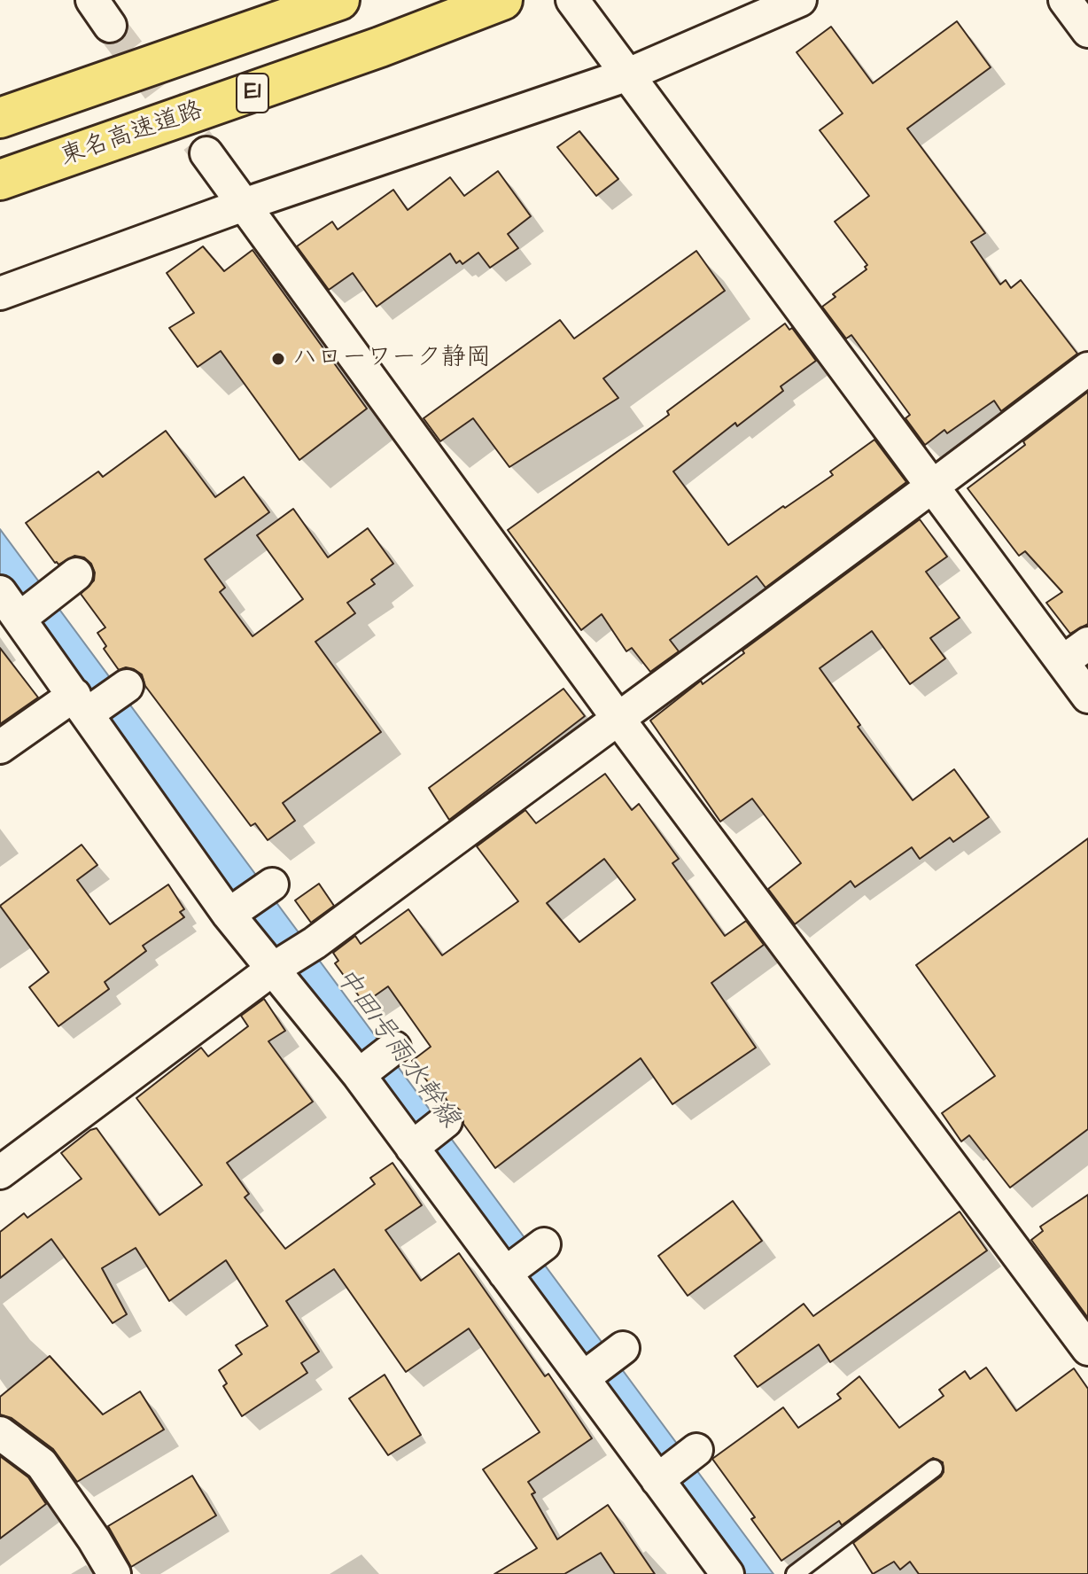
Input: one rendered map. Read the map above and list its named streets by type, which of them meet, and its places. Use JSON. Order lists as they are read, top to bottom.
{
  "streets": {
    "highway": ["E1", "東名高速道路"]
  },
  "water": ["中田1号雨水幹線"],
  "places": ["ハローワーク静岡"]
}
